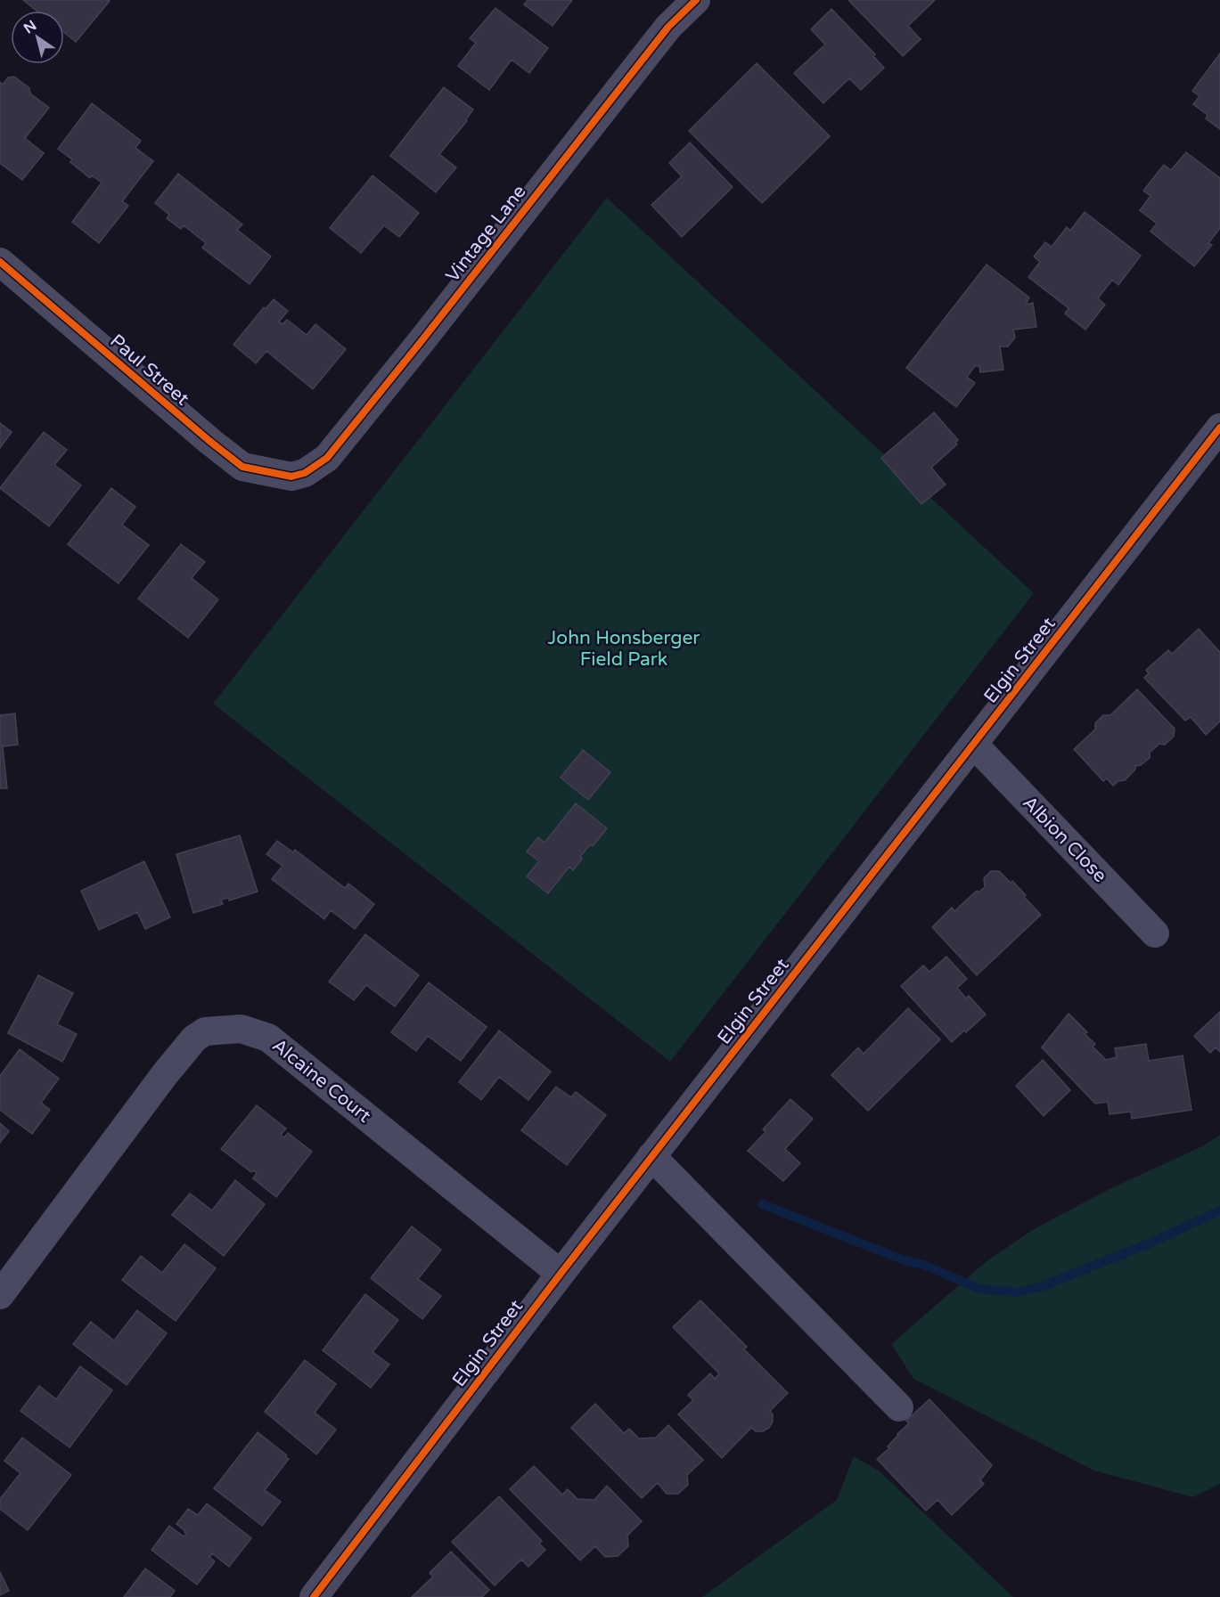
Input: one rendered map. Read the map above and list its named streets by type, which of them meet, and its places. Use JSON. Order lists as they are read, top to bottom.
{
  "streets": {
    "street": [
      "Vintage Lane",
      "Paul Street",
      "Elgin Street",
      "Albion Close",
      "Alcaine Court"
    ]
  },
  "crossings": [
    ["Vintage Lane", "Paul Street"],
    ["Elgin Street", "Albion Close"],
    ["Elgin Street", "Alcaine Court"]
  ],
  "parks": ["John Honsberger Field Park"],
  "north": "top left"
}
